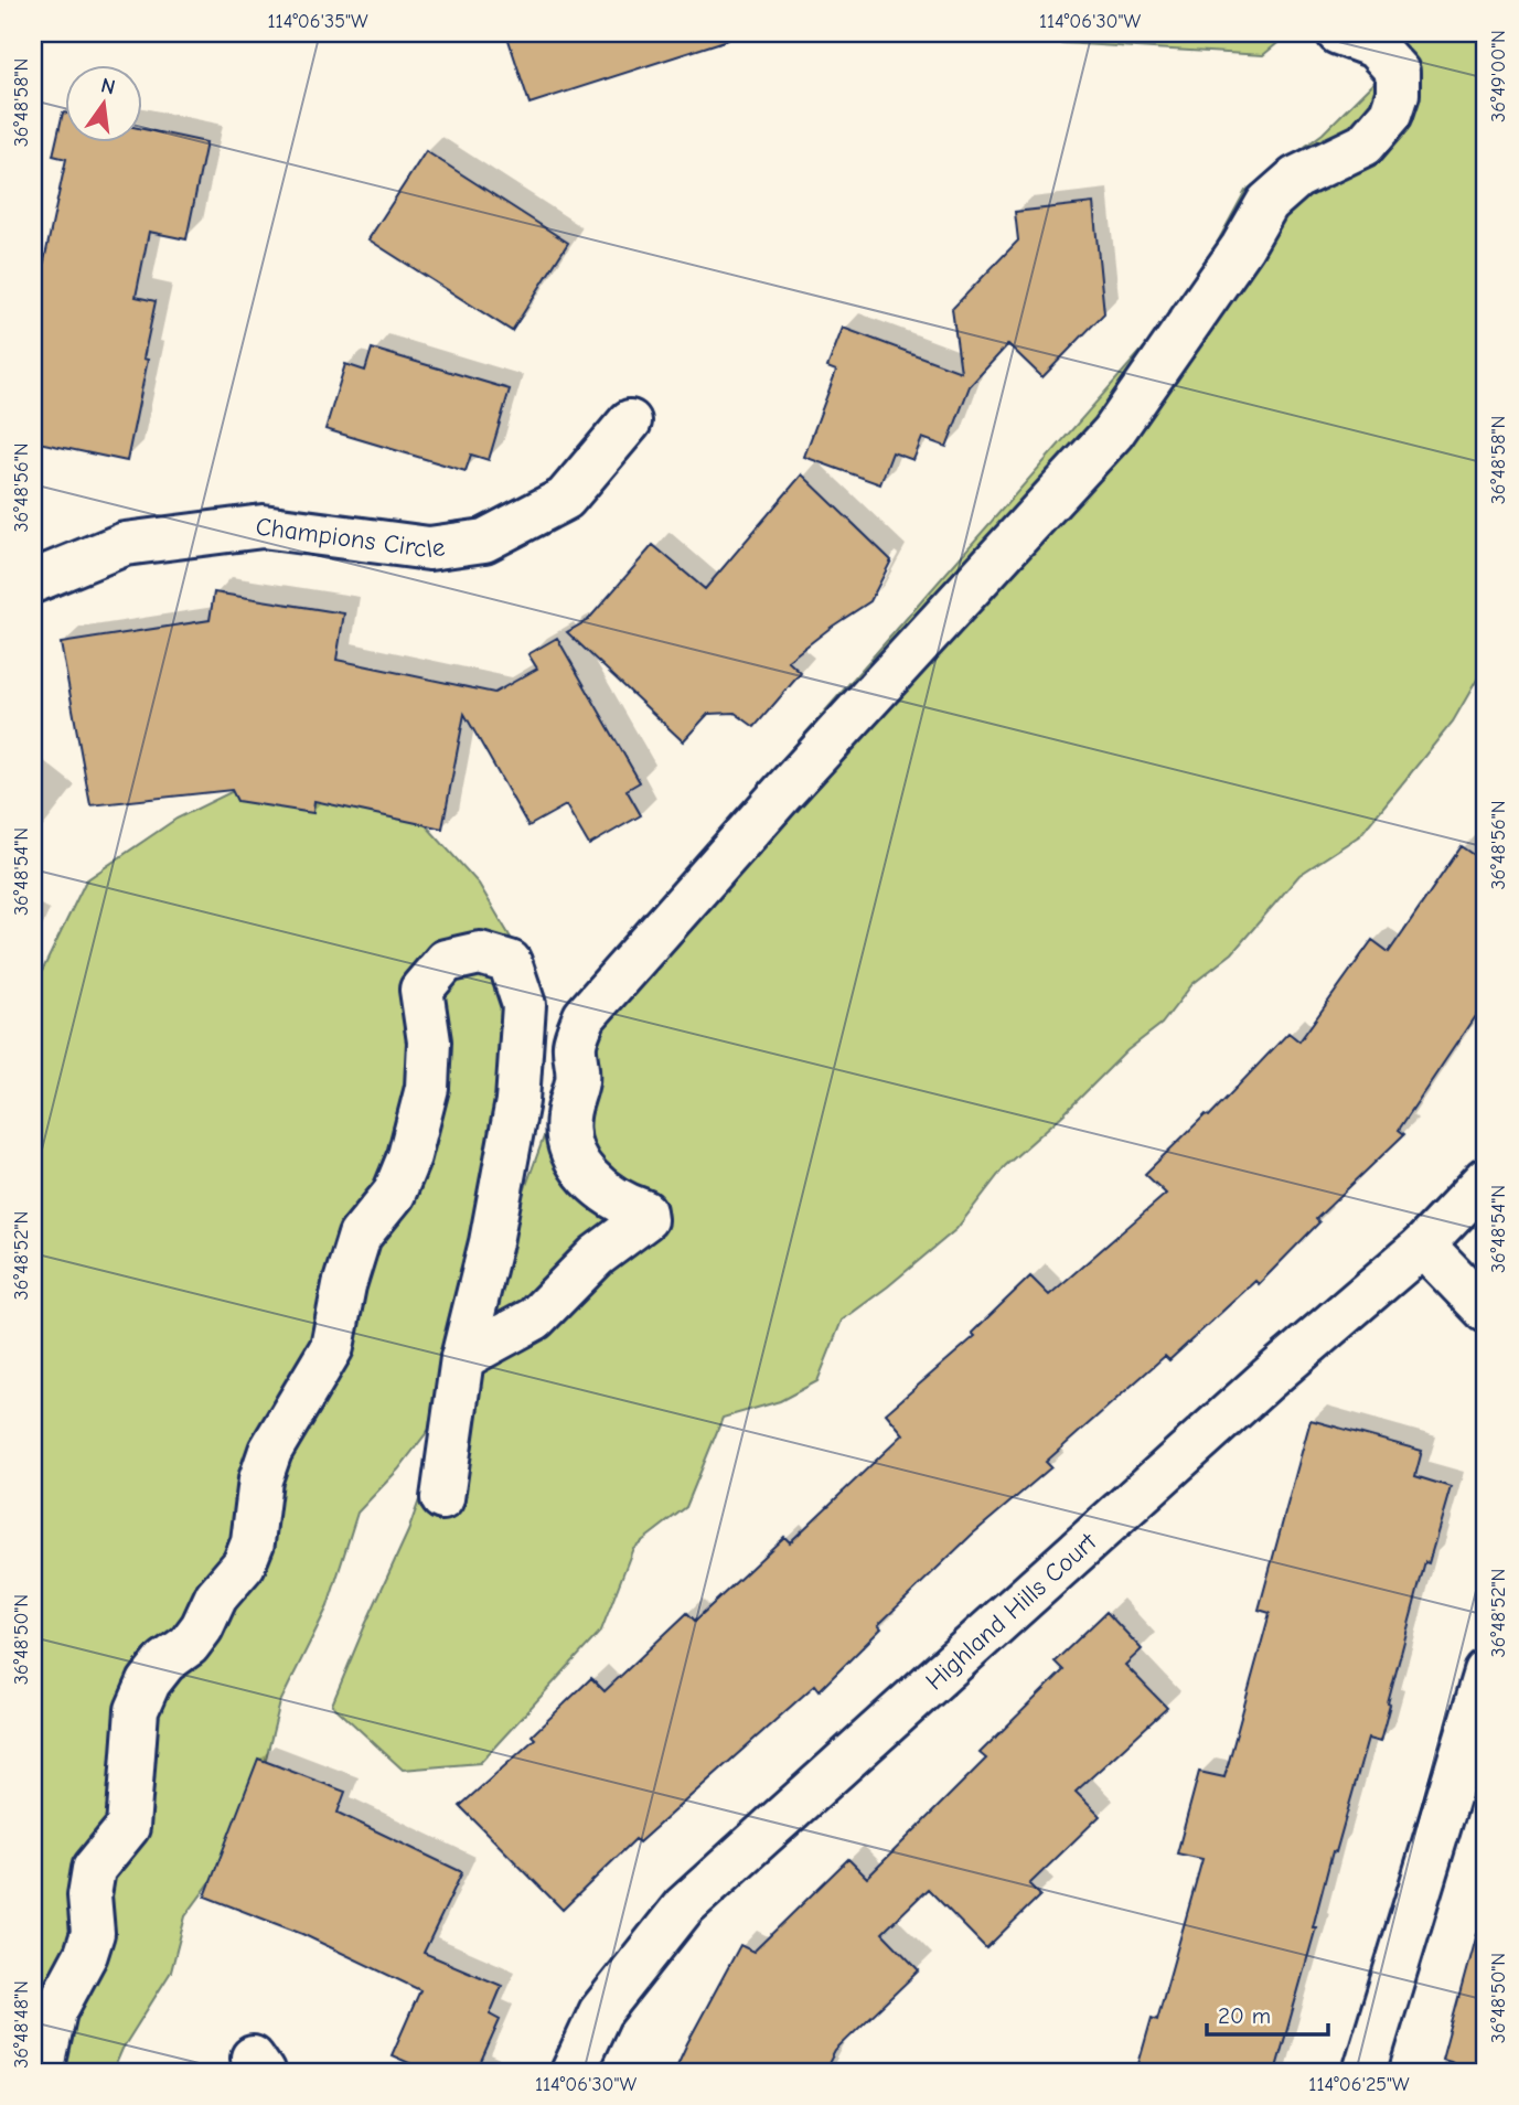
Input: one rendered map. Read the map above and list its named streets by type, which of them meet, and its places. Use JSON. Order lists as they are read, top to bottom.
{
  "streets": {
    "street": ["Champions Circle", "Highland Hills Court"]
  },
  "scale_bar": "20 m",
  "north": "top",
  "coordinates": [
    "114°06'35\"W",
    "114°06'30\"W",
    "36°49'00\"N",
    "36°48'58\"N",
    "36°48'56\"N",
    "36°48'54\"N",
    "36°48'52\"N",
    "36°48'50\"N",
    "36°48'48\"N",
    "114°06'25\"W"
  ]
}
